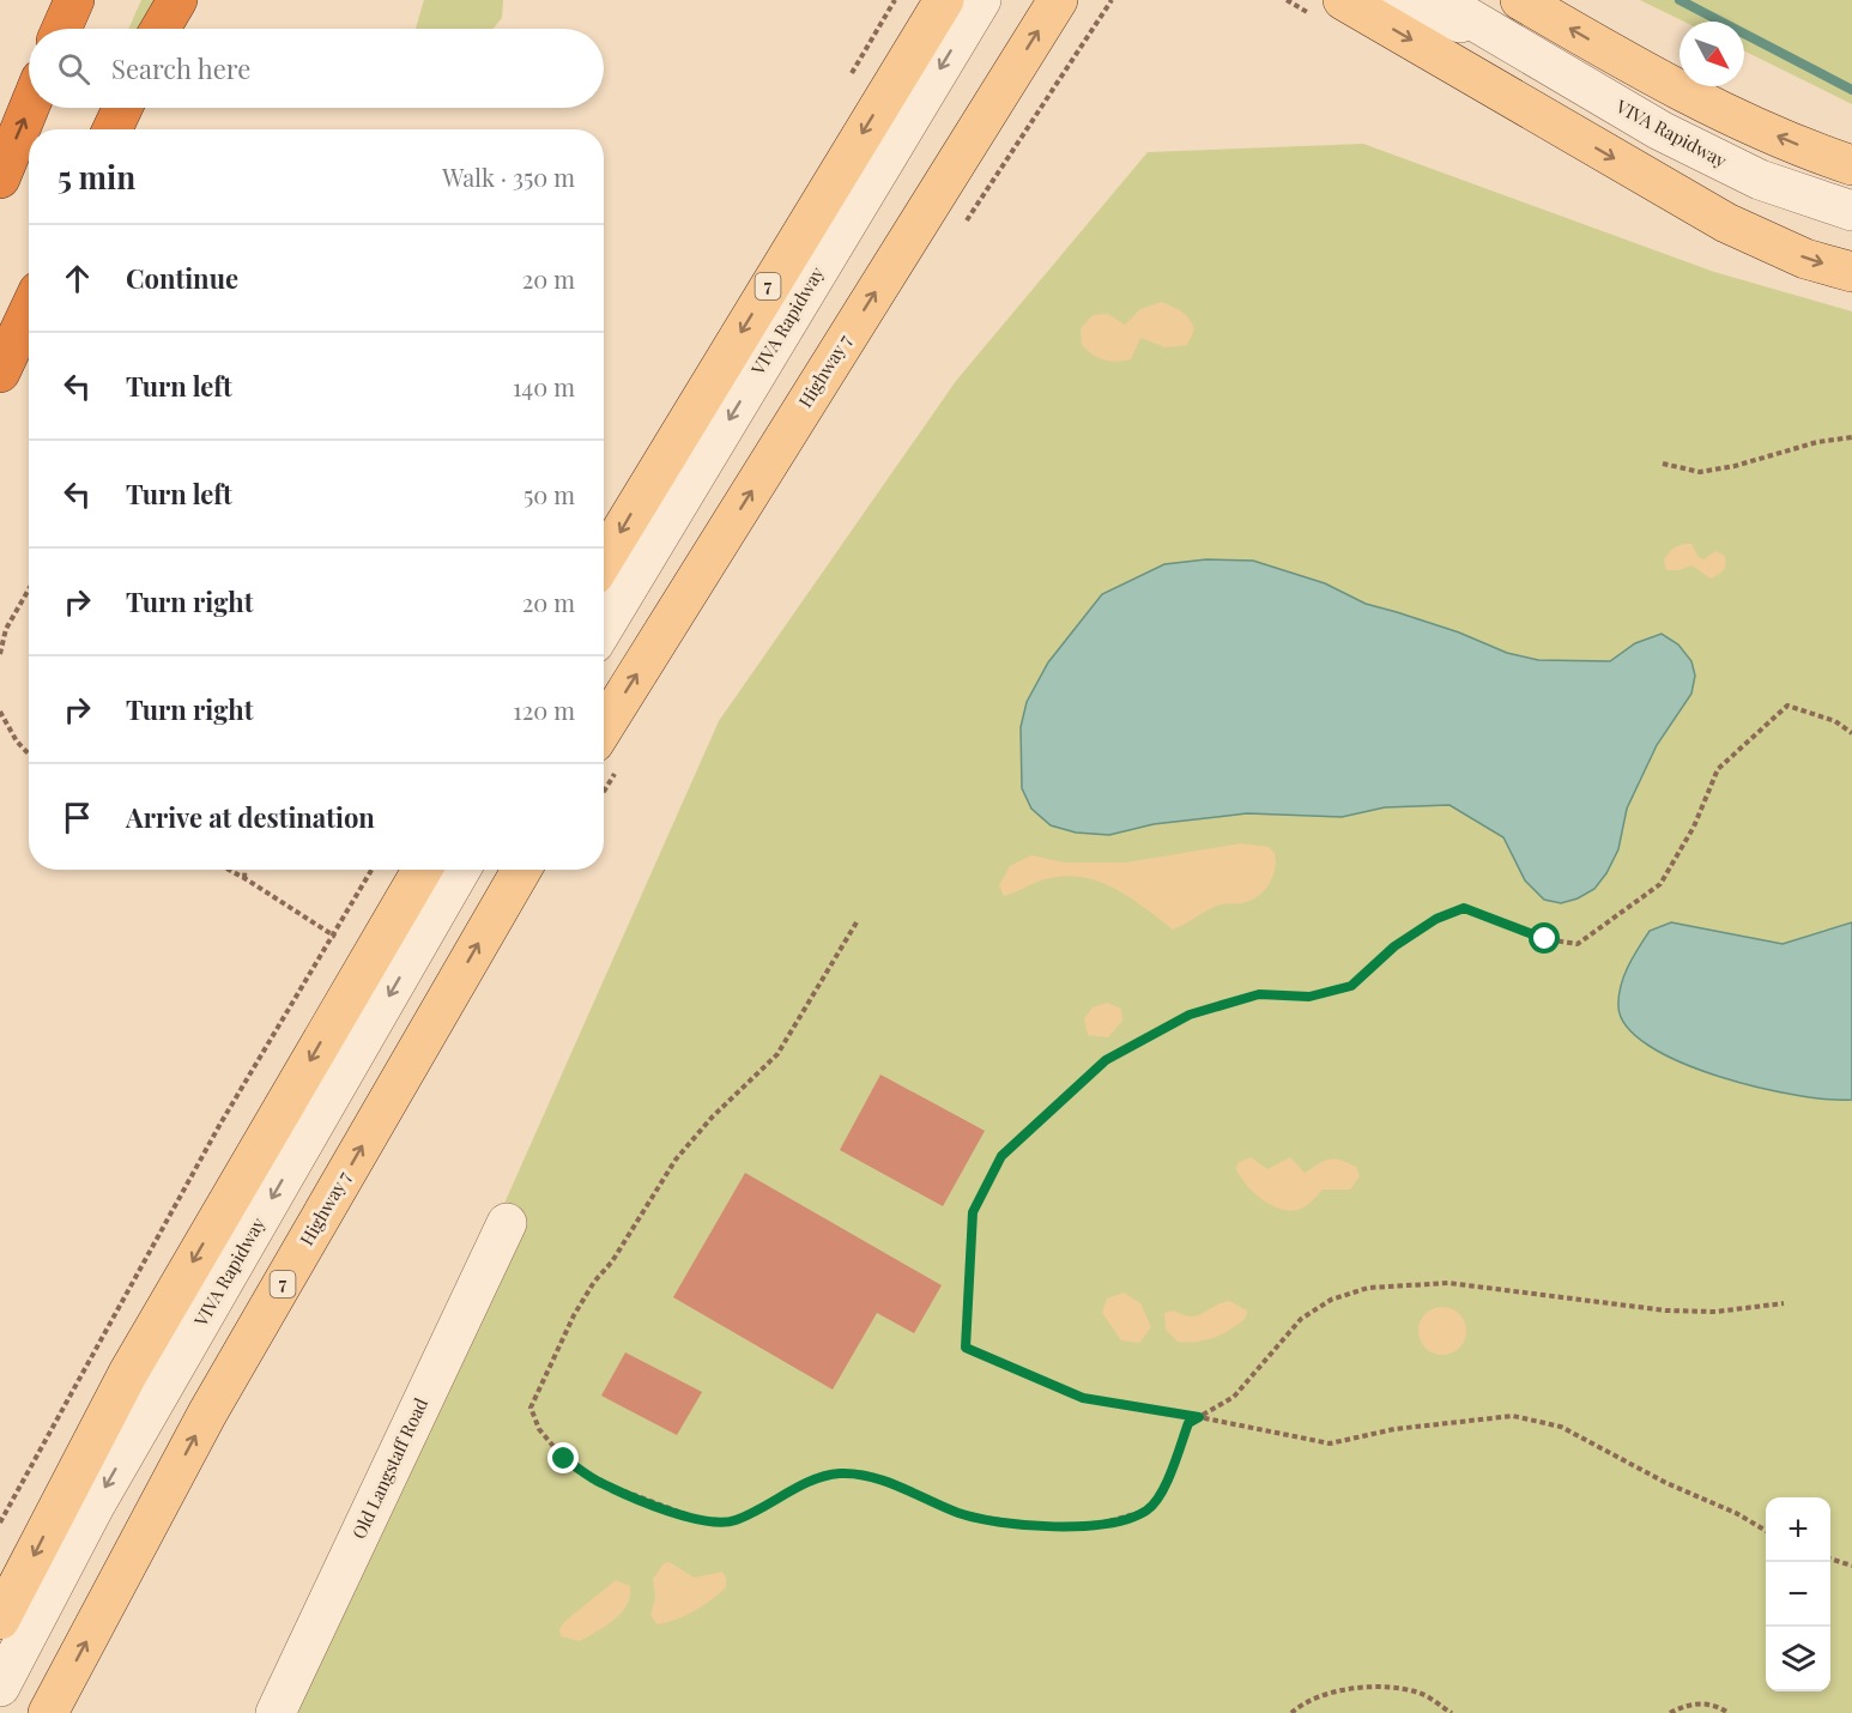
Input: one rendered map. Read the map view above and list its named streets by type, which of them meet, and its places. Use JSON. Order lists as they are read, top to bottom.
{
  "streets": {
    "main road": ["7", "Highway 7"],
    "street": ["VIVA Rapidway", "Old Langstaff Road"]
  },
  "one_way": ["VIVA Rapidway"],
  "north": "bottom right",
  "page": {
    "search": "Search here",
    "heading": ["5 min", "Walk · 350 m"],
    "list": [
      ["Continue", "20 m"],
      ["Turn left", "140 m"],
      ["Turn left", "50 m"],
      ["Turn right", "20 m"],
      ["Turn right", "120 m"],
      "Arrive at destination"
    ],
    "map_buttons": ["+", "−"]
  }
}
